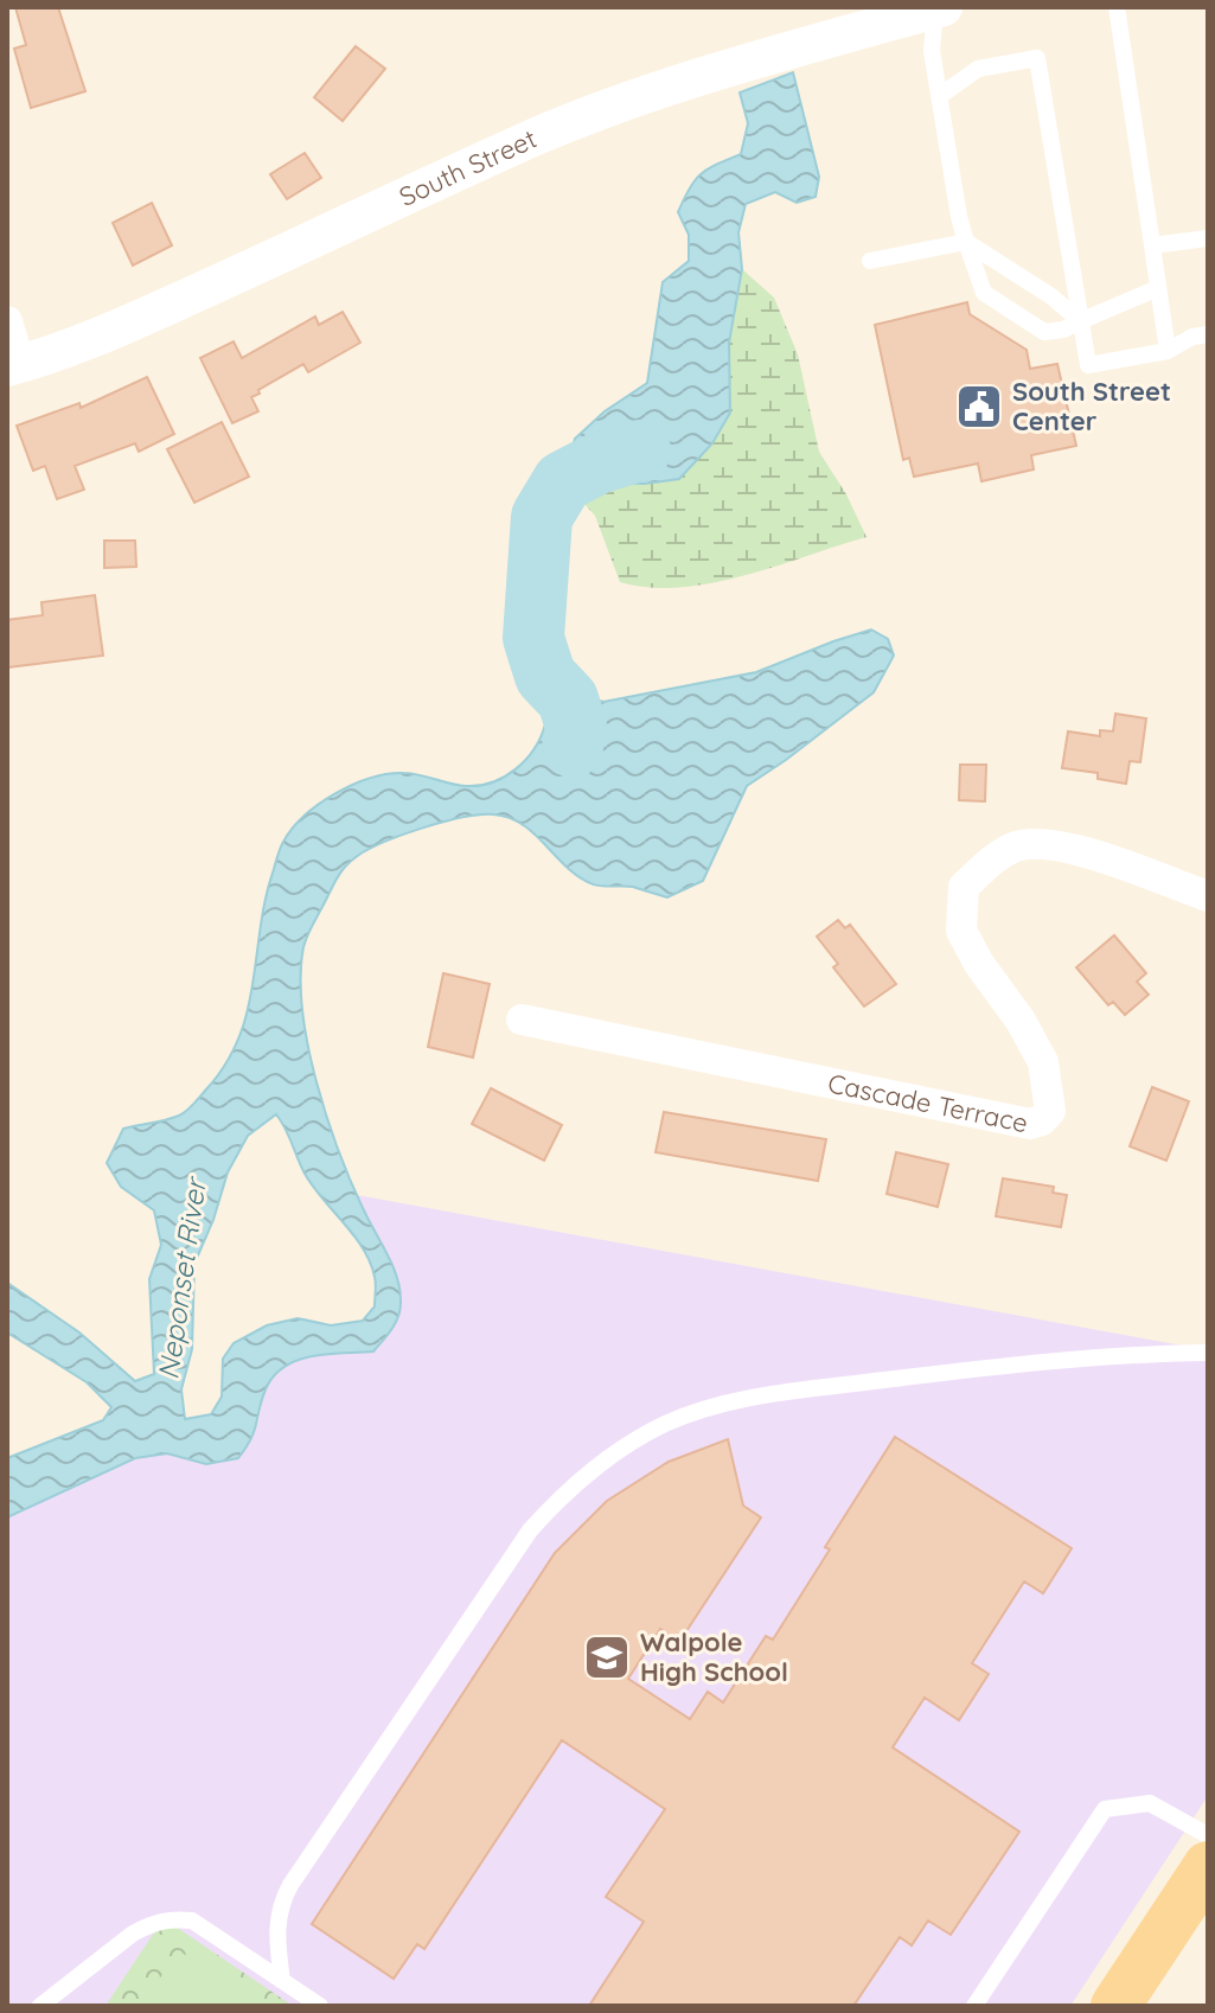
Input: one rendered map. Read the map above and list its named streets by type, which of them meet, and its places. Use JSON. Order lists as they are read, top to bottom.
{
  "streets": {
    "street": ["South Street", "Cascade Terrace"]
  },
  "water": ["Neponset River"],
  "places": {
    "public building": ["South Street Center"],
    "school or university": ["Walpole High School"]
  }
}
